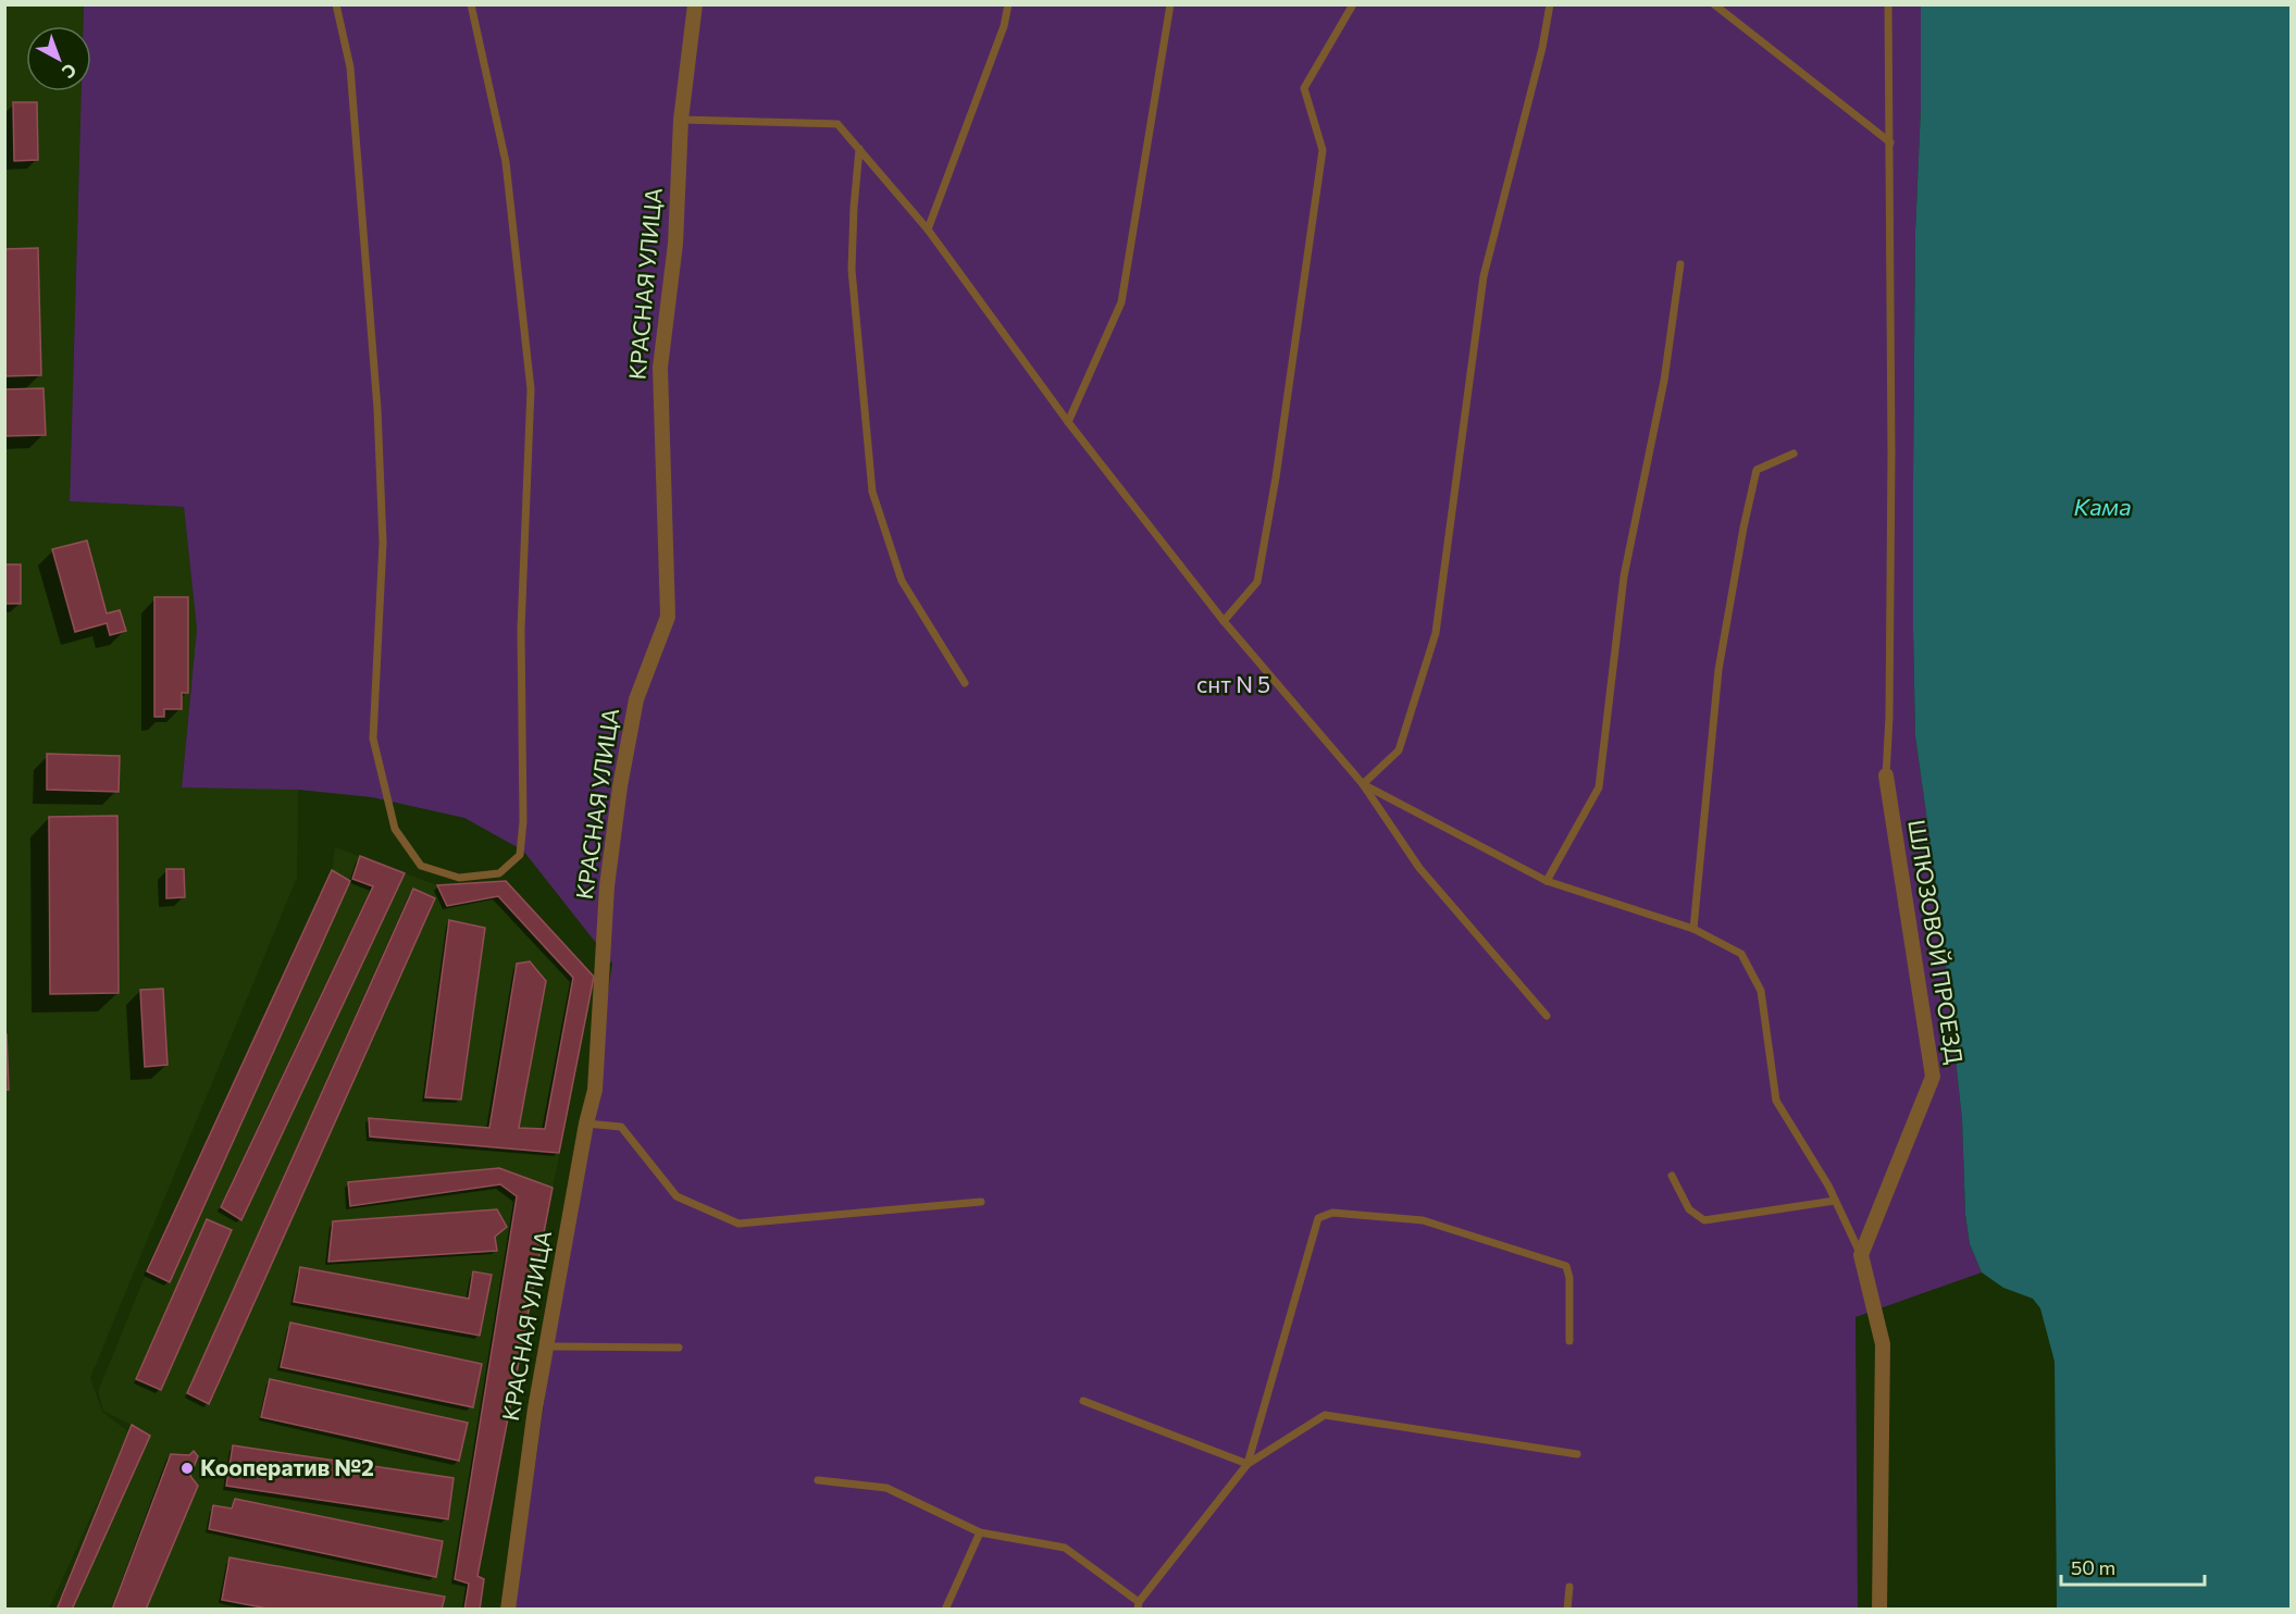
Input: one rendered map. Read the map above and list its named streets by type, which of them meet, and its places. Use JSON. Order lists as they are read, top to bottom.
{
  "streets": {
    "street": ["КРАСНАЯ УЛИЦА", "ШЛЮЗОВОЙ ПРОЕЗД"]
  },
  "water": ["Кама"],
  "parks": ["снт N 5"],
  "places": ["Кооператив №2"],
  "scale_bar": "50 m",
  "north": "bottom right"
}
